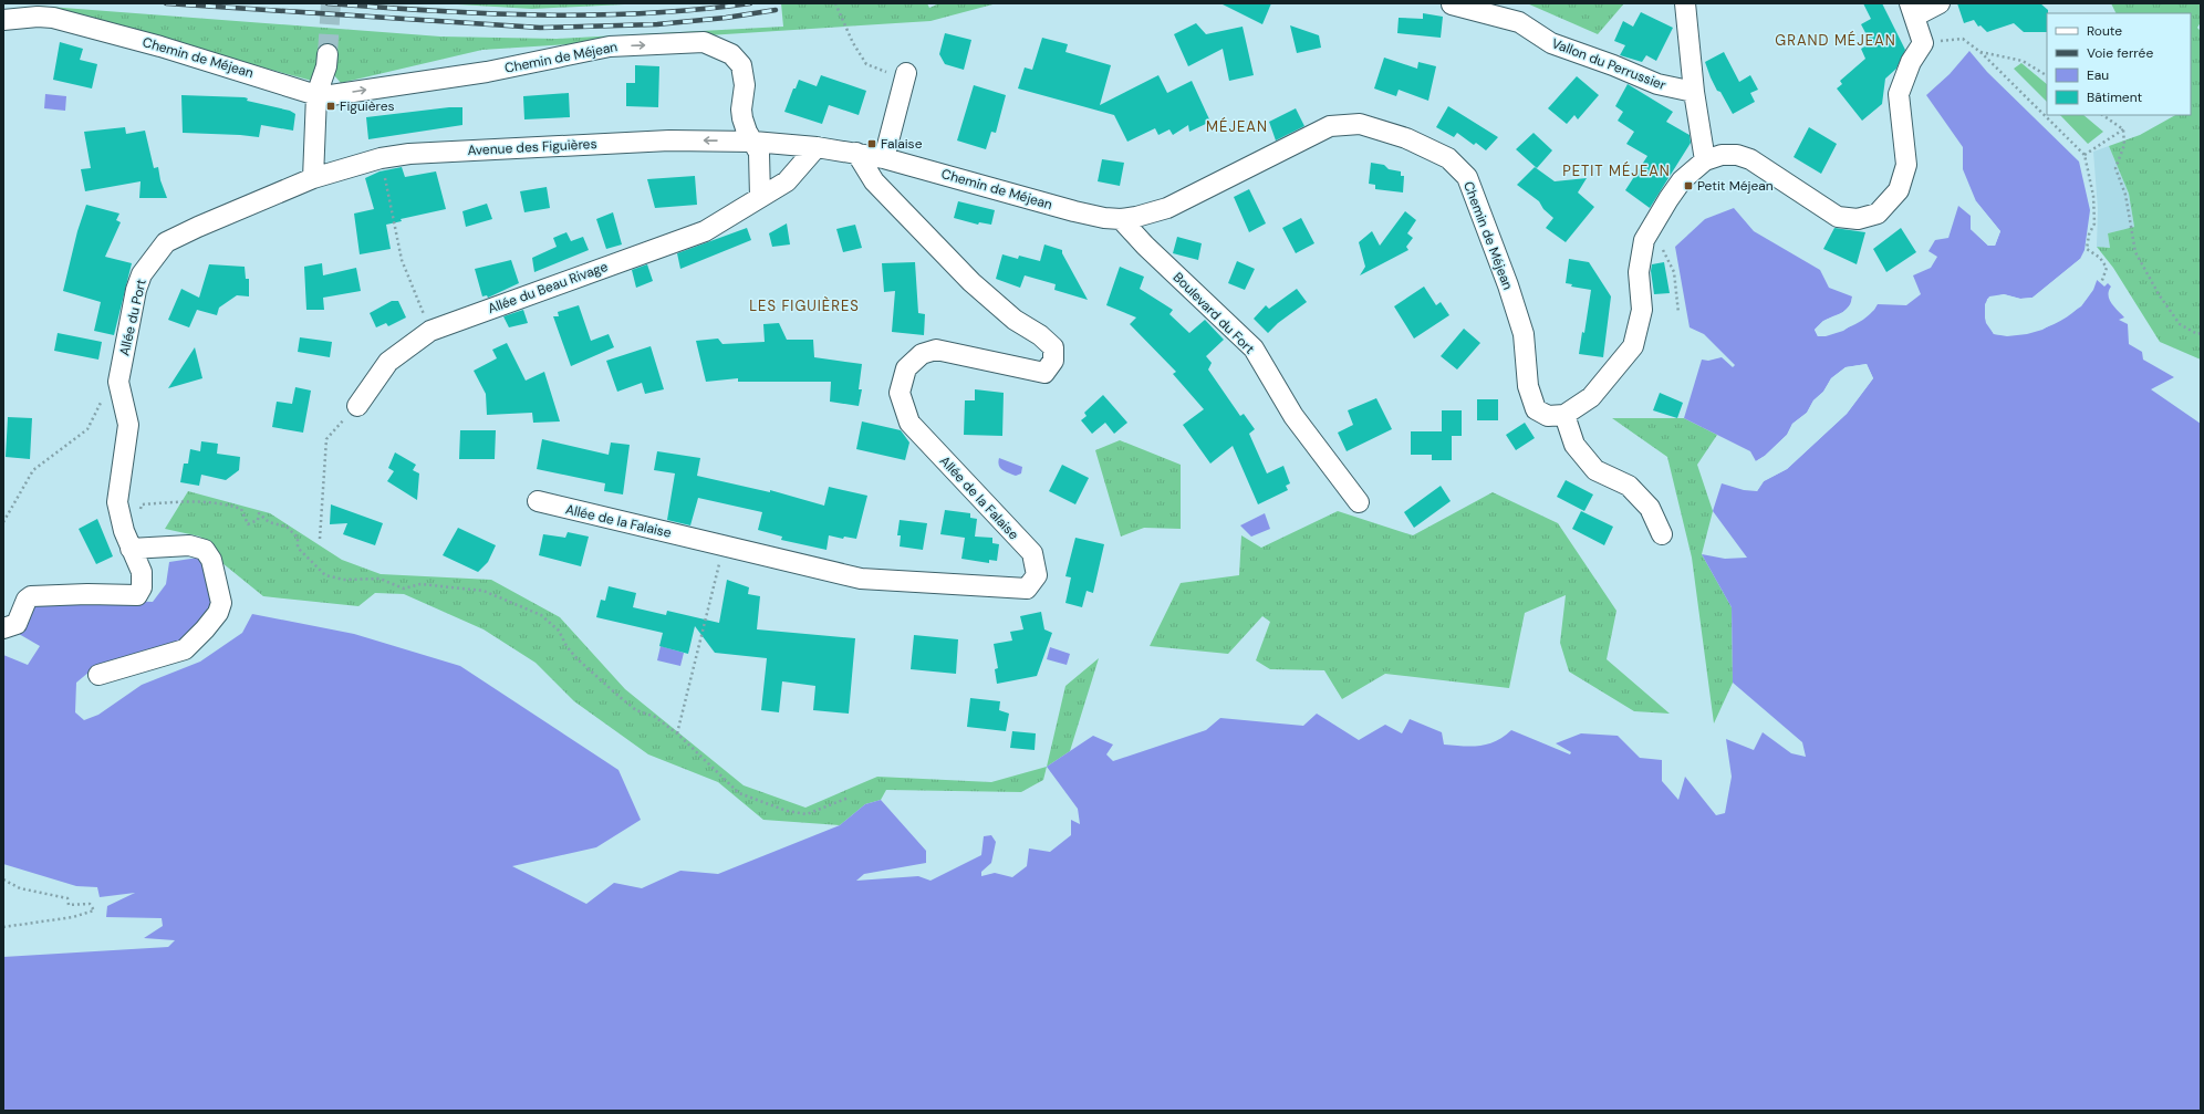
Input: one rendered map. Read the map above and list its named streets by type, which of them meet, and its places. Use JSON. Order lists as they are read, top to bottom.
{
  "streets": {
    "street": [
      "Chemin de Méjean",
      "Vallon du Perrussier",
      "Avenue des Figuières",
      "Allée du Beau Rivage",
      "Boulevard du Fort",
      "Allée du Port",
      "Allée de la Falaise"
    ]
  },
  "crossings": [
    ["Chemin de Méjean", "Avenue des Figuières"],
    ["Chemin de Méjean", "Allée du Beau Rivage"],
    ["Chemin de Méjean", "Boulevard du Fort"],
    ["Chemin de Méjean", "Allée de la Falaise"],
    ["Avenue des Figuières", "Allée du Port"]
  ],
  "one_way": ["Avenue des Figuières"],
  "districts": [
    "GRAND MÉJEAN",
    "MÉJEAN",
    "PETIT MÉJEAN",
    "LES FIGUIÈRES"
  ],
  "places": {
    "transit": ["Figuières", "Falaise", "Petit Méjean"]
  },
  "legend": [
    "Route",
    "Voie ferrée",
    "Eau",
    "Bâtiment"
  ]
}
